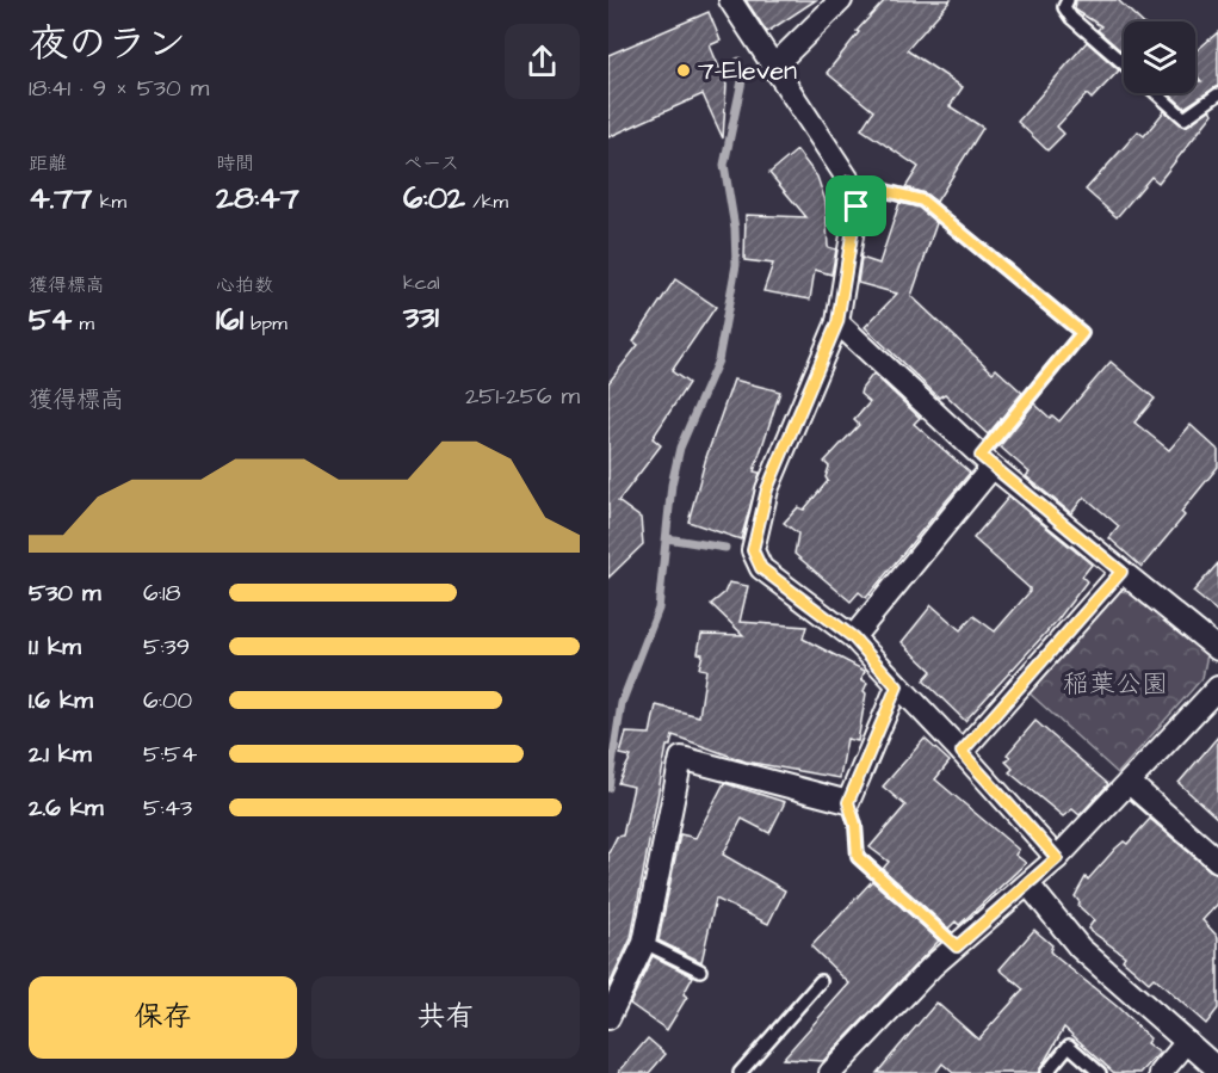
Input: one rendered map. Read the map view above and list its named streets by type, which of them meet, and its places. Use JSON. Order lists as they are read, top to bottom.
{
  "parks": ["稲葉公園"],
  "places": ["7-Eleven"],
  "page": {
    "heading": ["夜のラン", "18:41 · 9 × 530 m"],
    "stats": [
      ["距離", "4.77 km"],
      ["時間", "28:47"],
      ["ペース", "6:02 /km"],
      ["獲得標高", "54 m"],
      ["心拍数", "161 bpm"],
      ["kcal", "331"]
    ],
    "chart": ["獲得標高", "251–256 m"],
    "list": [
      {
        "name": "530 m",
        "note": "6:18"
      },
      {
        "name": "1.1 km",
        "note": "5:39"
      },
      {
        "name": "1.6 km",
        "note": "6:00"
      },
      {
        "name": "2.1 km",
        "note": "5:54"
      },
      {
        "name": "2.6 km",
        "note": "5:43"
      }
    ],
    "buttons": ["保存", "共有"]
  }
}
